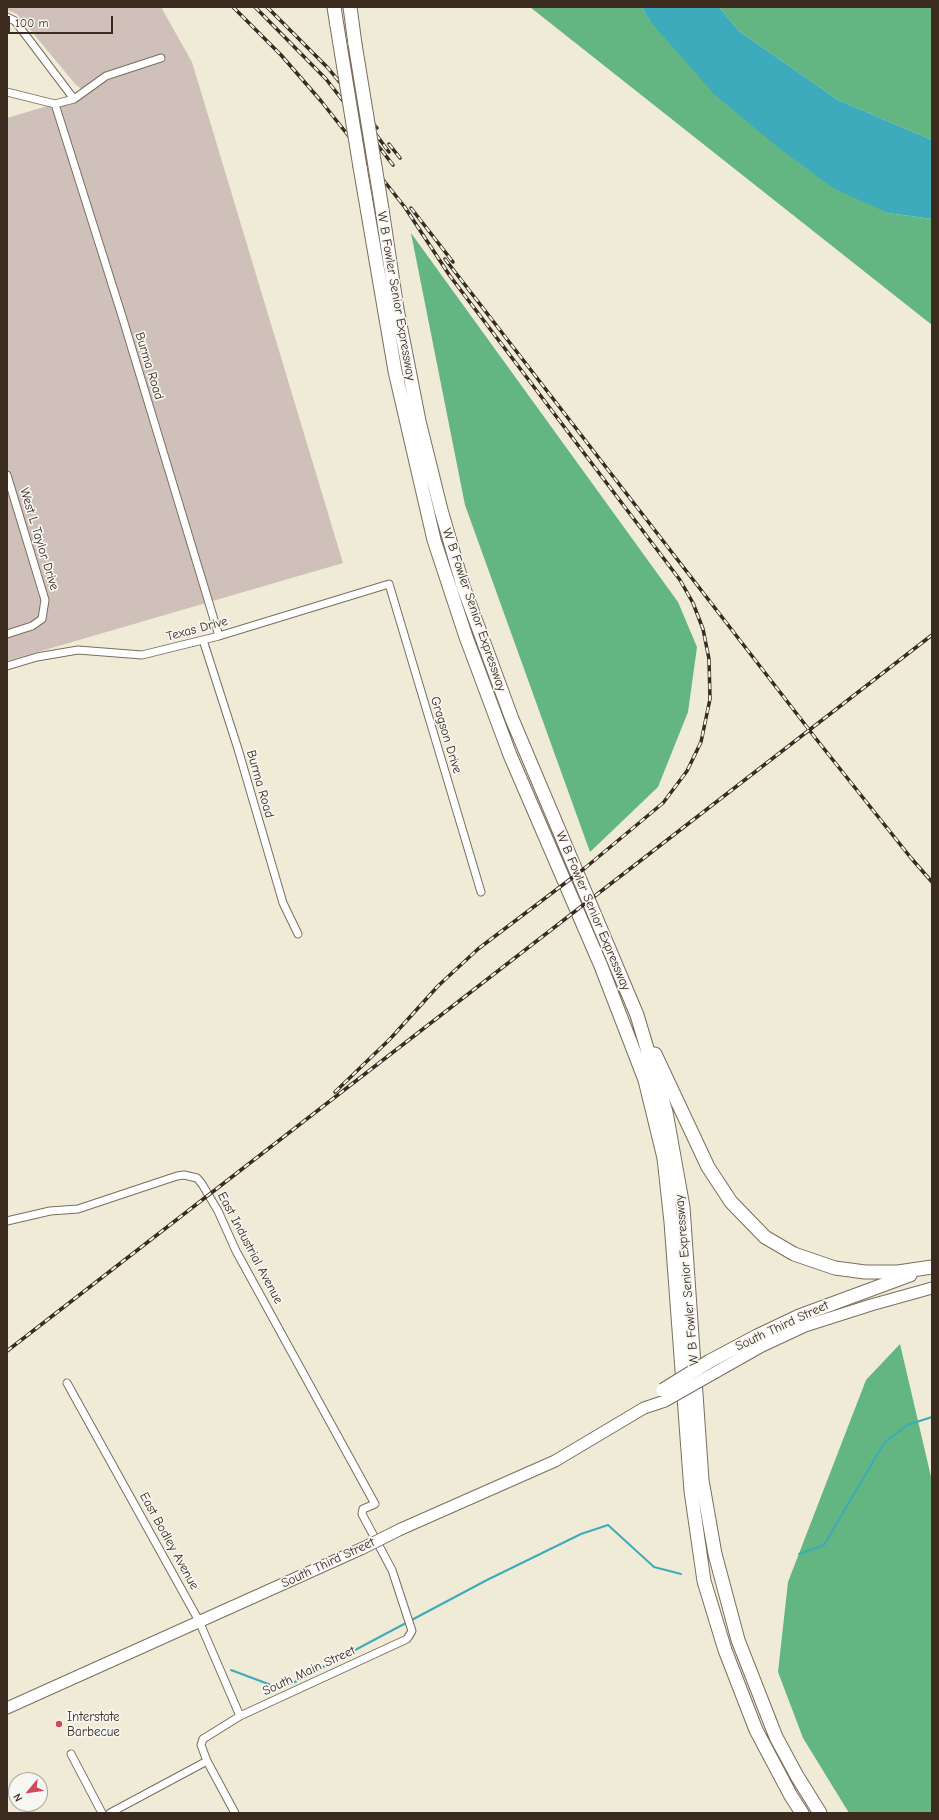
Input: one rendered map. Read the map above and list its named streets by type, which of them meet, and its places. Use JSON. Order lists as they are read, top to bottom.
{
  "streets": {
    "highway": ["W B Fowler Senior Expressway", "South Third Street"],
    "street": [
      "Burma Road",
      "West L Taylor Drive",
      "Texas Drive",
      "Gragson Drive",
      "East Industrial Avenue",
      "East Bodley Avenue",
      "South Main Street"
    ]
  },
  "crossings": [
    ["Burma Road", "Texas Drive"],
    ["Texas Drive", "Gragson Drive"],
    ["East Industrial Avenue", "South Main Street"],
    ["South Third Street", "East Bodley Avenue"],
    ["East Bodley Avenue", "South Main Street"]
  ],
  "places": ["Interstate Barbecue"],
  "scale_bar": "100 m",
  "north": "bottom left"
}
